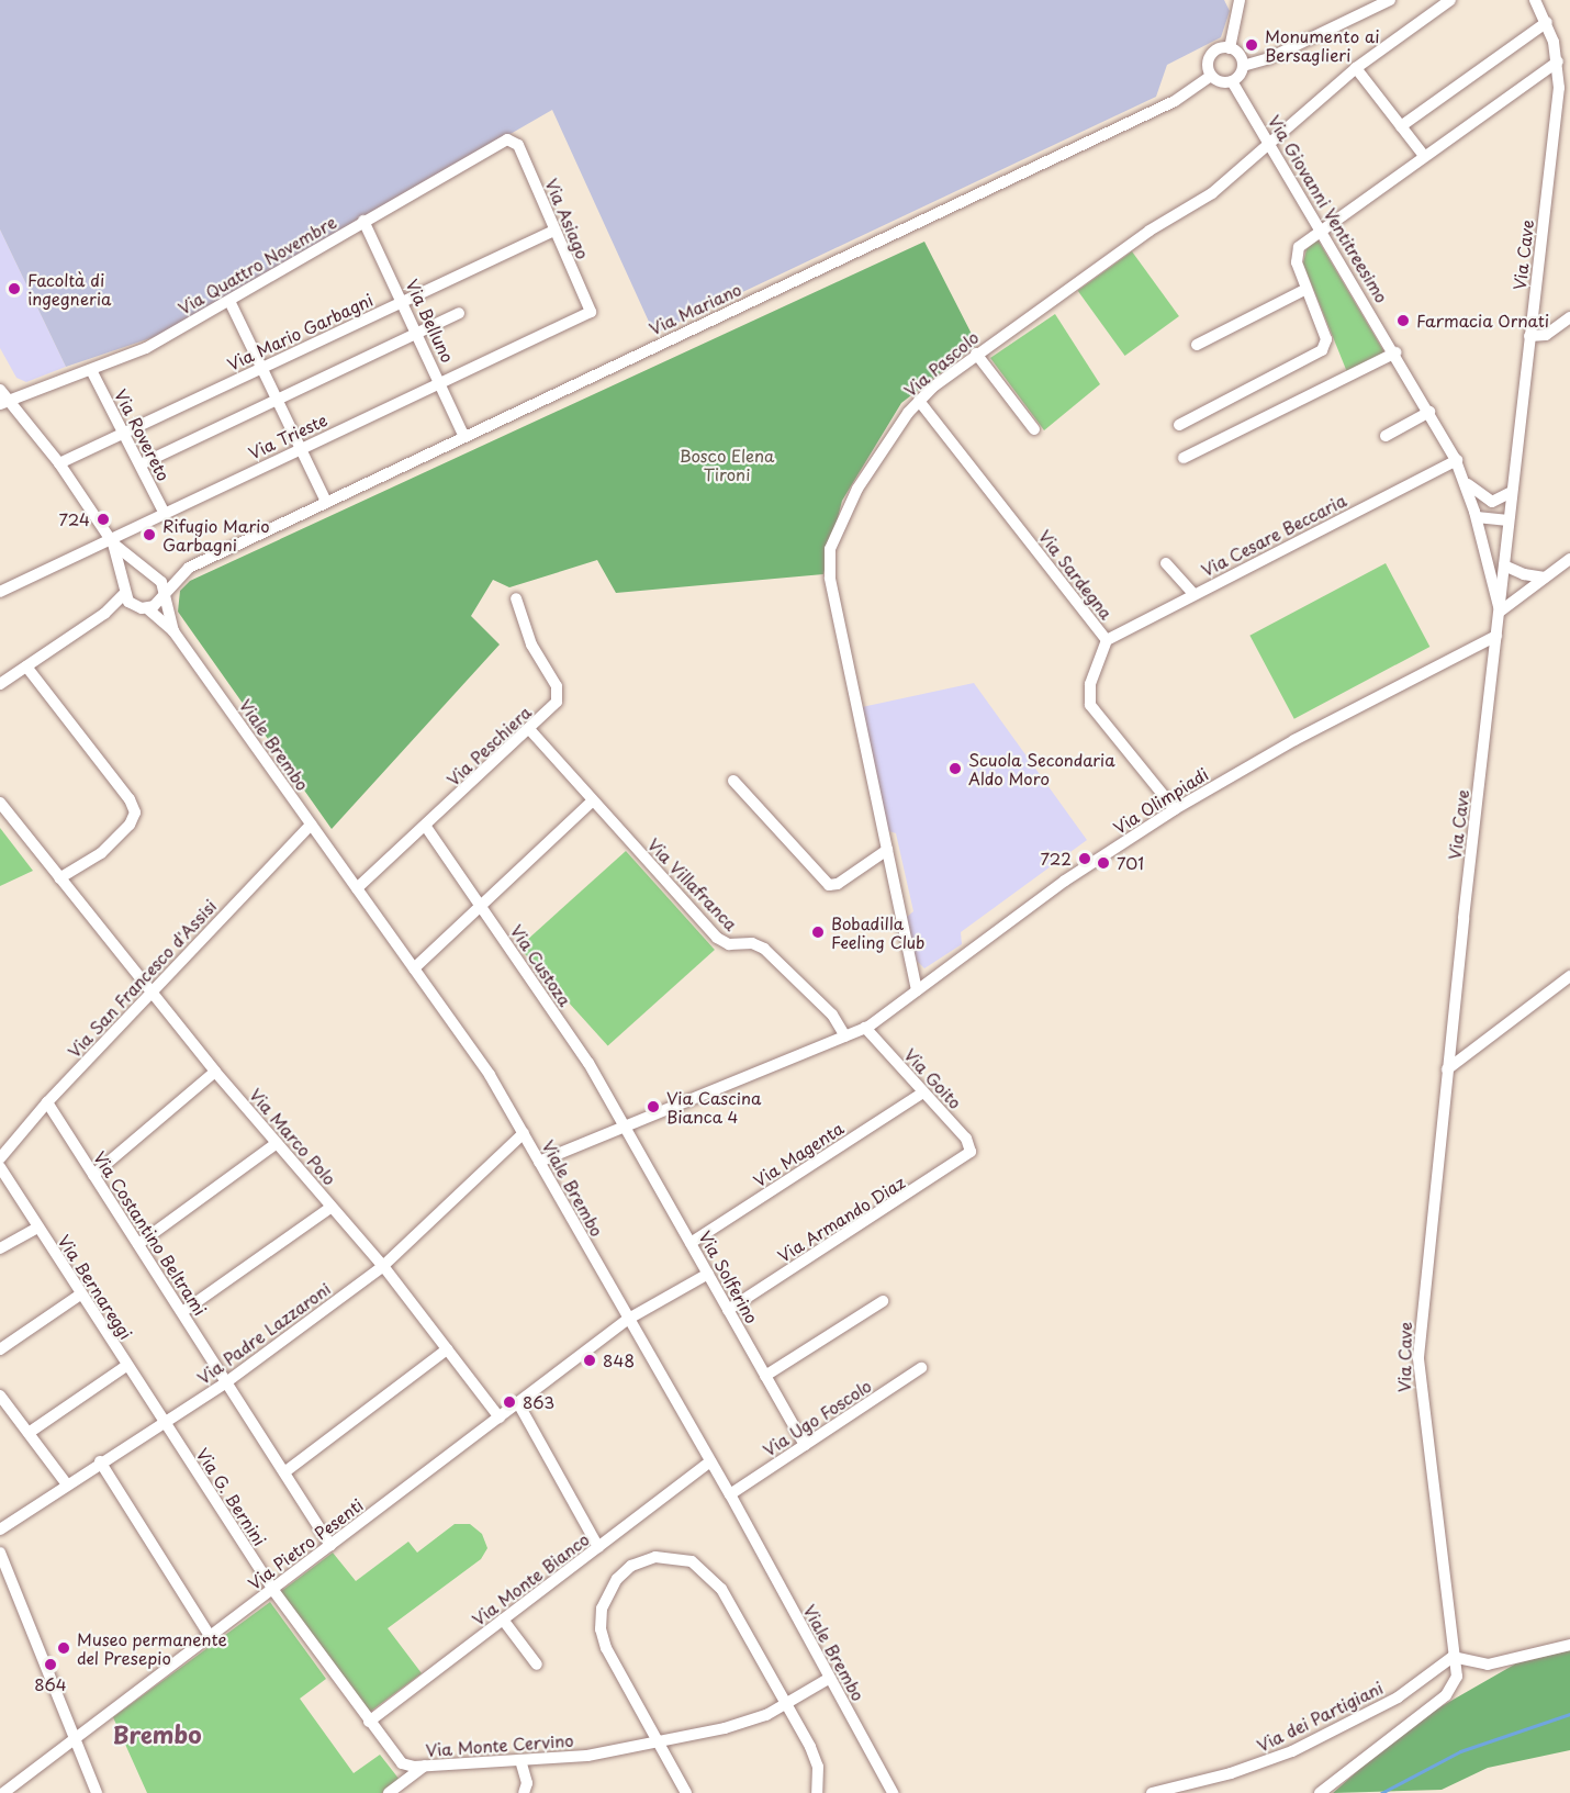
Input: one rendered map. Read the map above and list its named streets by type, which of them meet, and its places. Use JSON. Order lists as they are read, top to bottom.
{
  "streets": {
    "street": [
      "Via Giovanni Ventitreesimo",
      "Via Asiago",
      "Via Cave",
      "Via Quattro Novembre",
      "Via Mariano",
      "Via Belluno",
      "Via Mario Garbagni",
      "Via Pascolo",
      "Via Rovereto",
      "Via Trieste",
      "Via Cesare Beccaria",
      "Via Sardegna",
      "Viale Brembo",
      "Via Peschiera",
      "Via Olimpiadi",
      "Via Villafranca",
      "Via Custoza",
      "Via San Francesco d'Assisi",
      "Via Goito",
      "Via Marco Polo",
      "Via Magenta",
      "Via Armando Diaz",
      "Via Costantino Beltrami",
      "Via Solferino",
      "Via Bernareggi",
      "Via Padre Lazzaroni",
      "Via Ugo Foscolo",
      "Via G. Bernini",
      "Via Pietro Pesenti",
      "Via Monte Bianco",
      "Via dei Partigiani",
      "Via Monte Cervino"
    ]
  },
  "crossings": [
    ["Via Giovanni Ventitreesimo", "Via Cave"],
    ["Via Giovanni Ventitreesimo", "Via Mariano"],
    ["Via Giovanni Ventitreesimo", "Via Pascolo"],
    ["Via Giovanni Ventitreesimo", "Via Cesare Beccaria"],
    ["Via Asiago", "Via Quattro Novembre"],
    ["Via Asiago", "Via Mario Garbagni"],
    ["Via Asiago", "Via Trieste"],
    ["Via Cave", "Via Olimpiadi"],
    ["Via Cave", "Via dei Partigiani"],
    ["Via Quattro Novembre", "Via Belluno"],
    ["Via Quattro Novembre", "Via Rovereto"],
    ["Via Mariano", "Via Belluno"],
    ["Via Mariano", "Viale Brembo"],
    ["Via Belluno", "Via Mario Garbagni"],
    ["Via Belluno", "Via Trieste"],
    ["Via Mario Garbagni", "Via Rovereto"],
    ["Via Pascolo", "Via Sardegna"],
    ["Via Pascolo", "Via Olimpiadi"],
    ["Via Rovereto", "Via Trieste"],
    ["Via Cesare Beccaria", "Via Sardegna"],
    ["Via Sardegna", "Via Olimpiadi"],
    ["Viale Brembo", "Via Peschiera"],
    ["Viale Brembo", "Via Olimpiadi"],
    ["Viale Brembo", "Via San Francesco d'Assisi"],
    ["Viale Brembo", "Via Padre Lazzaroni"],
    ["Viale Brembo", "Via Ugo Foscolo"],
    ["Viale Brembo", "Via Pietro Pesenti"],
    ["Viale Brembo", "Via Monte Bianco"],
    ["Viale Brembo", "Via Monte Cervino"],
    ["Via Peschiera", "Via Villafranca"],
    ["Via Peschiera", "Via Custoza"],
    ["Via Olimpiadi", "Via Villafranca"],
    ["Via Olimpiadi", "Via Custoza"],
    ["Via Olimpiadi", "Via Goito"],
    ["Via Olimpiadi", "Via Solferino"],
    ["Via Custoza", "Via Solferino"],
    ["Via San Francesco d'Assisi", "Via Marco Polo"],
    ["Via San Francesco d'Assisi", "Via Costantino Beltrami"],
    ["Via Goito", "Via Magenta"],
    ["Via Goito", "Via Armando Diaz"],
    ["Via Marco Polo", "Via Padre Lazzaroni"],
    ["Via Marco Polo", "Via Pietro Pesenti"],
    ["Via Magenta", "Via Solferino"],
    ["Via Armando Diaz", "Via Solferino"],
    ["Via Costantino Beltrami", "Via Padre Lazzaroni"],
    ["Via Costantino Beltrami", "Via Pietro Pesenti"],
    ["Via Solferino", "Via Ugo Foscolo"],
    ["Via Solferino", "Via Pietro Pesenti"],
    ["Via Bernareggi", "Via Padre Lazzaroni"],
    ["Via Bernareggi", "Via G. Bernini"],
    ["Via Padre Lazzaroni", "Via G. Bernini"],
    ["Via G. Bernini", "Via Pietro Pesenti"],
    ["Via G. Bernini", "Via Monte Cervino"],
    ["Via Pietro Pesenti", "Via Monte Cervino"],
    ["Via Monte Bianco", "Via Monte Cervino"]
  ],
  "districts": ["Brembo"],
  "parks": ["Bosco Elena Tironi"],
  "places": [
    "Monumento ai Bersaglieri",
    "Facoltà di ingegneria",
    "Farmacia Ornati",
    "724",
    "Rifugio Mario Garbagni",
    "Scuola Secondaria Aldo Moro",
    "722",
    "701",
    "Bobadilla Feeling Club",
    "Via Cascina Bianca 4",
    "848",
    "863",
    "Museo permanente del Presepio",
    "864"
  ]
}
